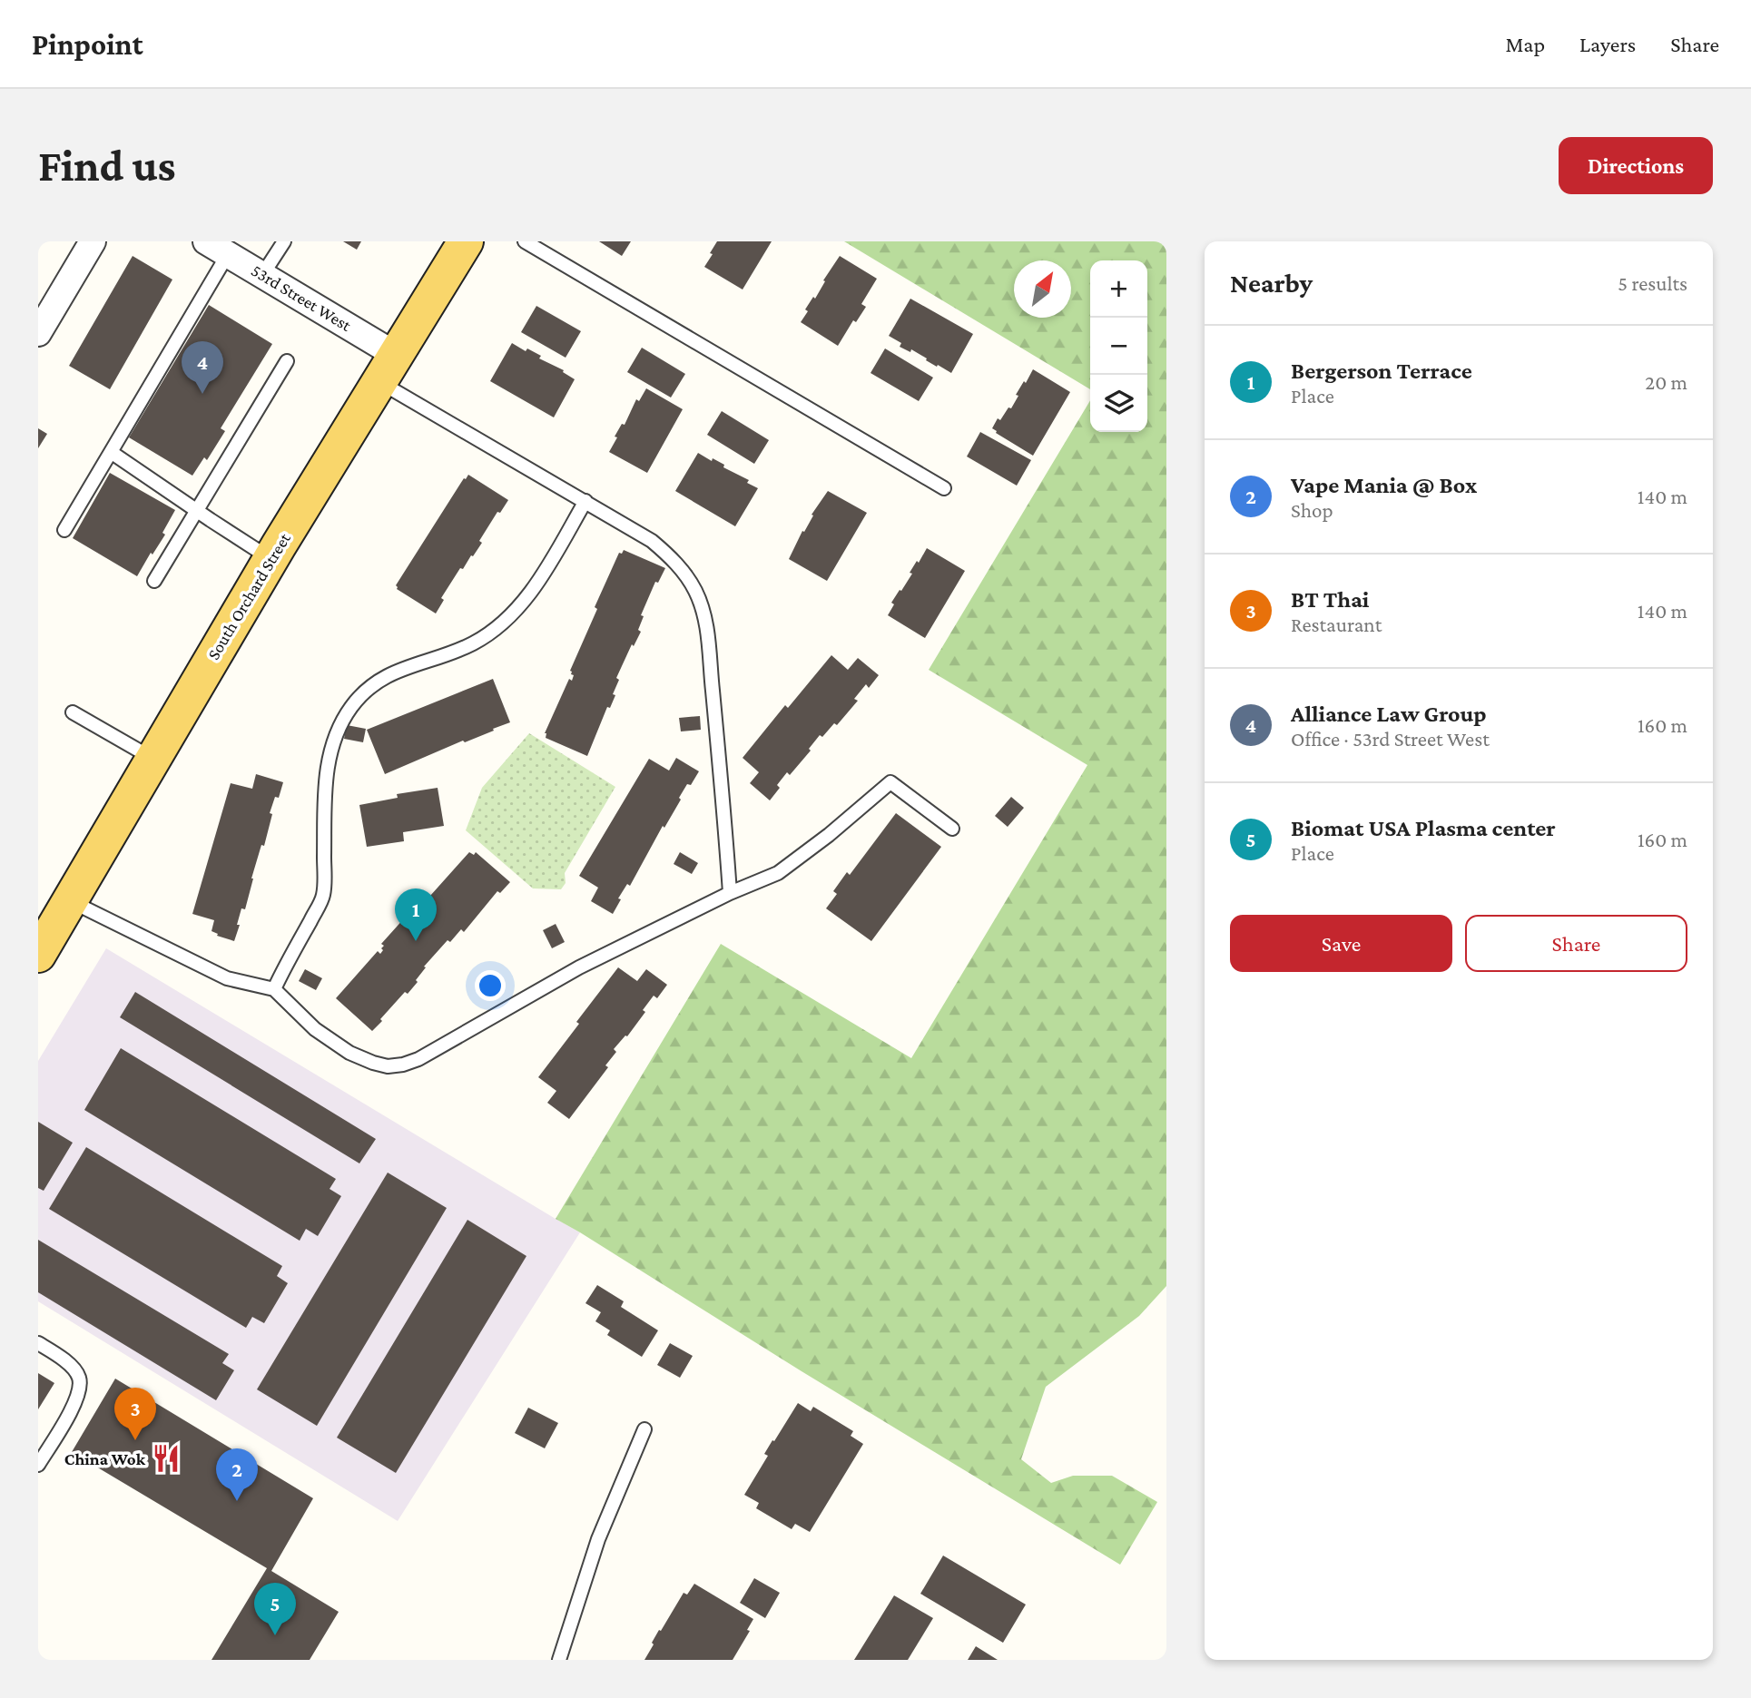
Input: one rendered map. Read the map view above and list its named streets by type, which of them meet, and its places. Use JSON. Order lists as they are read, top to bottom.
{
  "streets": {
    "main road": ["South Orchard Street"],
    "street": ["53rd Street West"]
  },
  "crossings": [
    ["53rd Street West", "South Orchard Street"]
  ],
  "places": {
    "restaurant": ["China Wok"]
  },
  "north": "top right",
  "page": {
    "header": "Pinpoint",
    "nav": ["Map", "Layers", "Share"],
    "buttons": [
      "Directions",
      ["Save", "Share"]
    ],
    "title": "Find us",
    "heading": ["Nearby", "5 results"],
    "map_buttons": ["+", "−"],
    "list": [
      {
        "mark": "1",
        "name": "Bergerson Terrace",
        "note": "Place",
        "value": "20 m"
      },
      {
        "mark": "2",
        "name": "Vape Mania @ Box",
        "note": "Shop",
        "value": "140 m"
      },
      {
        "mark": "3",
        "name": "BT Thai",
        "note": "Restaurant",
        "value": "140 m"
      },
      {
        "mark": "4",
        "name": "Alliance Law Group",
        "note": "Office · 53rd Street West",
        "value": "160 m"
      },
      {
        "mark": "5",
        "name": "Biomat USA Plasma center",
        "note": "Place",
        "value": "160 m"
      }
    ],
    "pins": [
      "4",
      "1",
      "3",
      "2",
      "5"
    ]
  }
}
